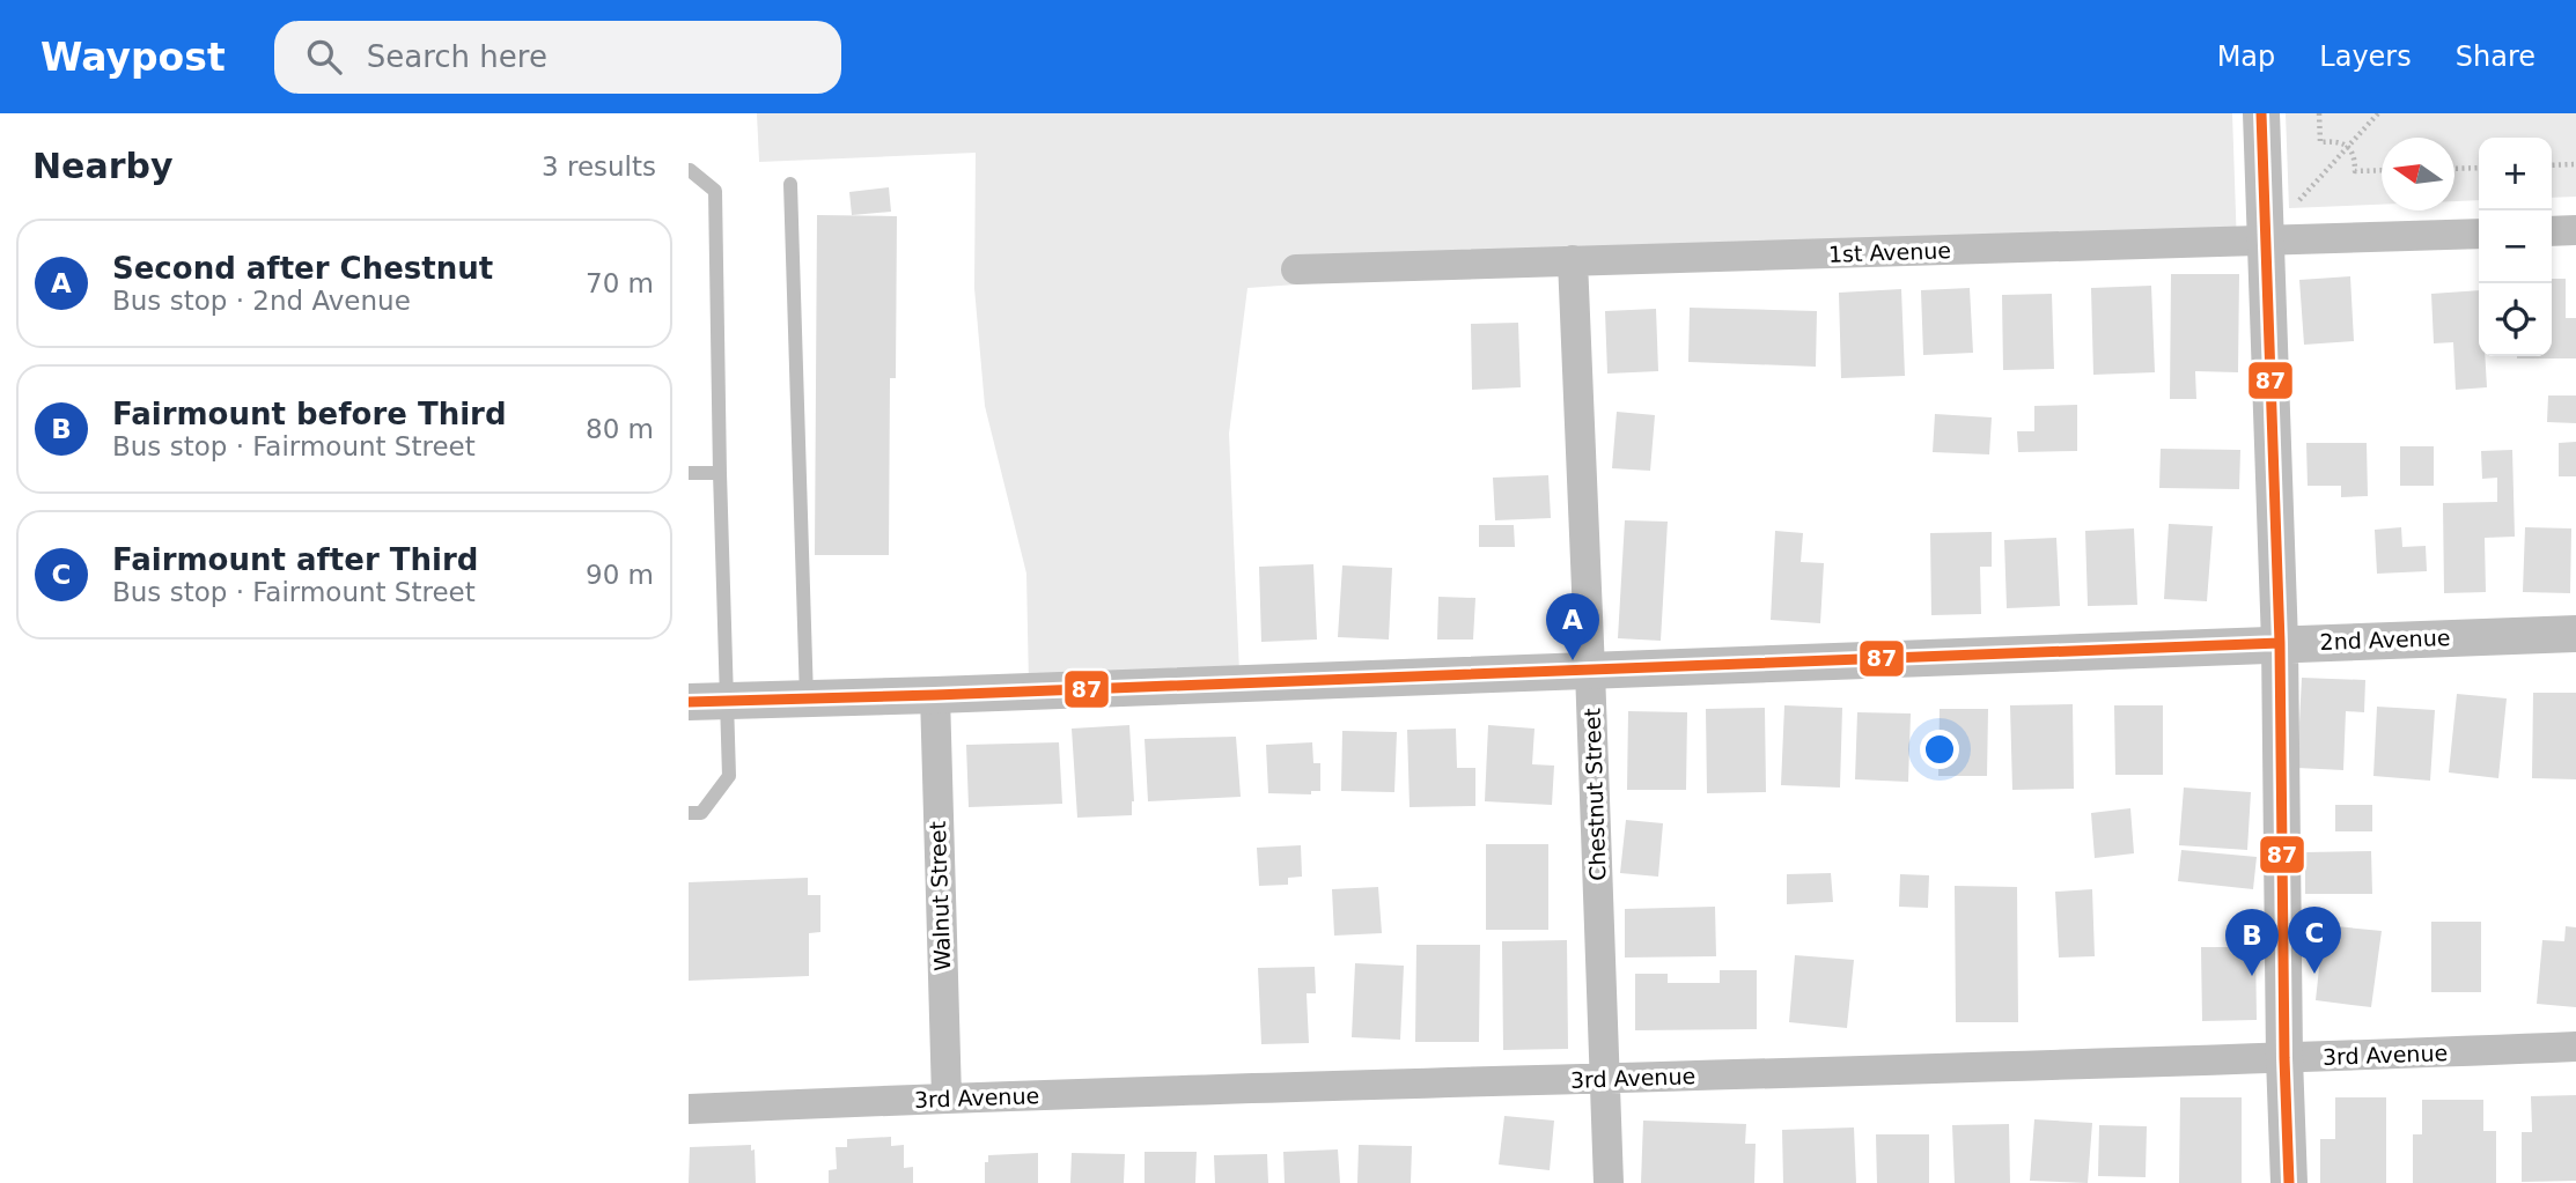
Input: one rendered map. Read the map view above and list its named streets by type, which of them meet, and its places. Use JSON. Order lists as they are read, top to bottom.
{
  "streets": {
    "street": [
      "1st Avenue",
      "2nd Avenue",
      "Chestnut Street",
      "Walnut Street",
      "3rd Avenue"
    ]
  },
  "crossings": [
    ["1st Avenue", "Chestnut Street"],
    ["2nd Avenue", "Chestnut Street"],
    ["2nd Avenue", "Walnut Street"],
    ["Chestnut Street", "3rd Avenue"],
    ["Walnut Street", "3rd Avenue"]
  ],
  "lines": ["transit line 87"],
  "north": "left",
  "page": {
    "header": "Waypost",
    "search": "Search here",
    "nav": ["Map", "Layers", "Share"],
    "heading": ["Nearby", "3 results"],
    "map_buttons": ["+", "−"],
    "list": [
      {
        "mark": "A",
        "name": "Second after Chestnut",
        "note": "Bus stop · 2nd Avenue",
        "value": "70 m"
      },
      {
        "mark": "B",
        "name": "Fairmount before Third",
        "note": "Bus stop · Fairmount Street",
        "value": "80 m"
      },
      {
        "mark": "C",
        "name": "Fairmount after Third",
        "note": "Bus stop · Fairmount Street",
        "value": "90 m"
      }
    ],
    "pins": ["A", "C", "B"]
  }
}
